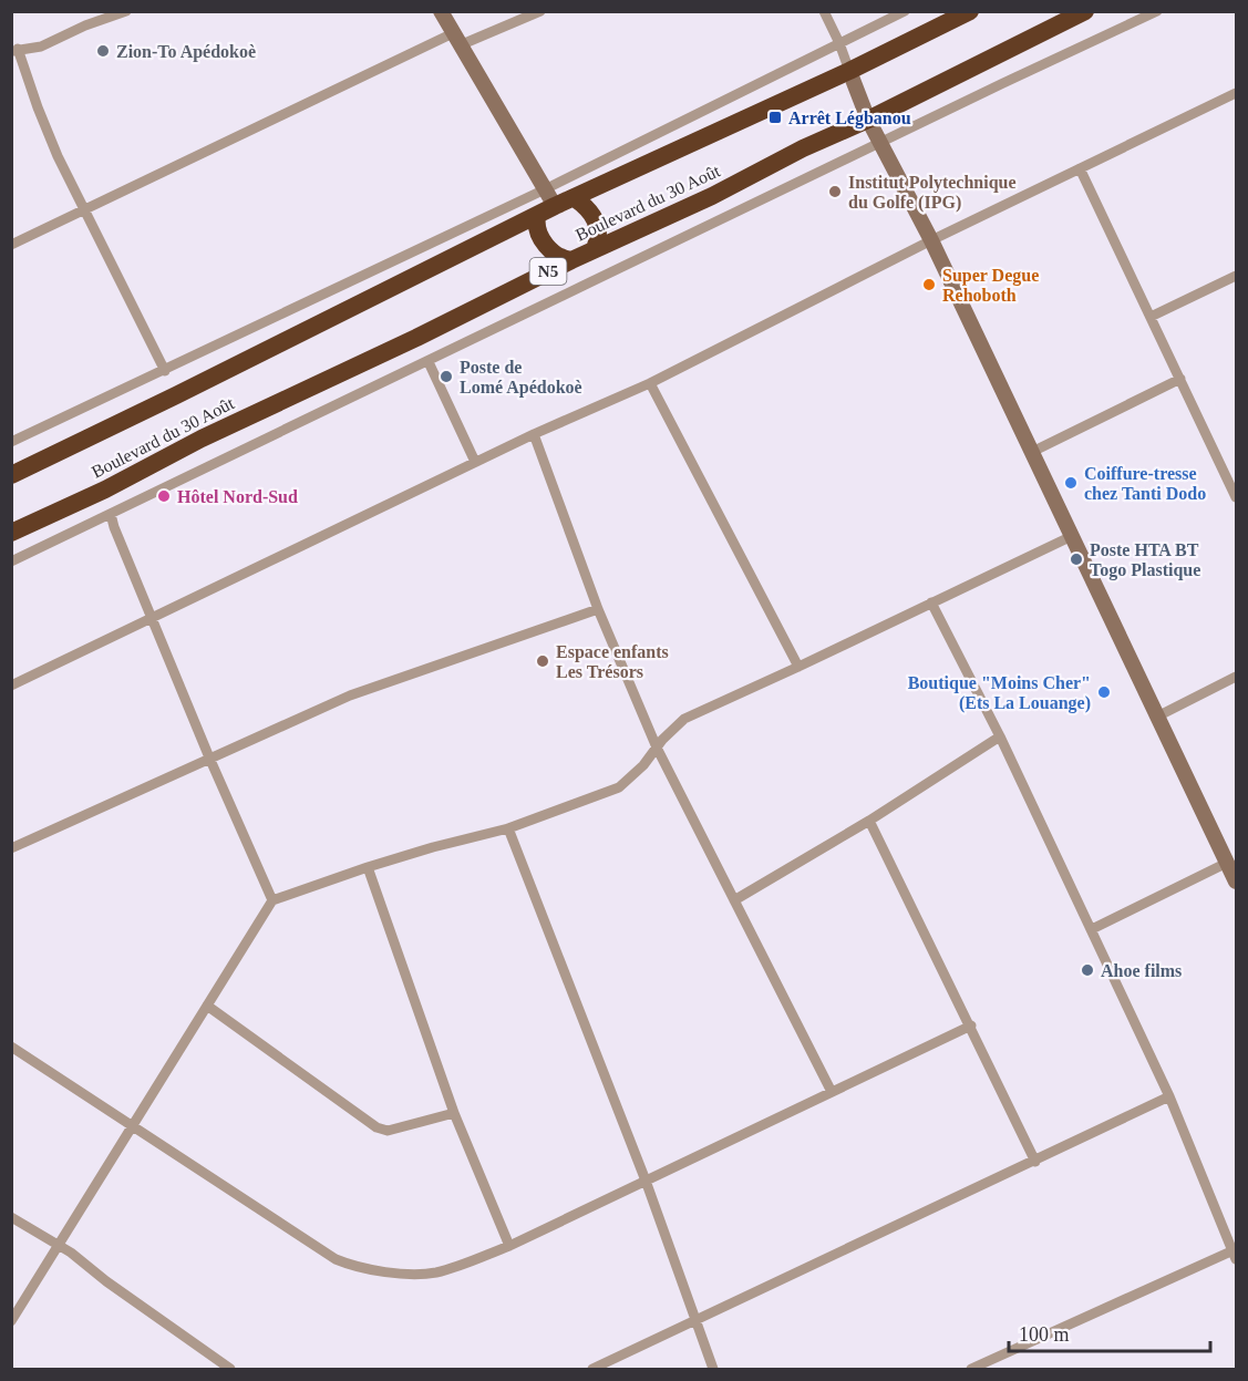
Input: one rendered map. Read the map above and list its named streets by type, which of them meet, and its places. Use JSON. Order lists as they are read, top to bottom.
{
  "streets": {
    "highway": ["Boulevard du 30 Août", "N5"]
  },
  "places": {
    "other": [
      "Zion-To Apédokoè",
      "Institut Polytechnique du Golfe (IPG)",
      "Super Degue Rehoboth",
      "Poste de Lomé Apédokoè",
      "Coiffure-tresse chez Tanti Dodo",
      "Hôtel Nord-Sud",
      "Poste HTA BT Togo Plastique",
      "Espace enfants Les Trésors",
      "Boutique \"Moins Cher\" (Ets La Louange)",
      "Ahoe films"
    ],
    "transit": ["Arrêt Légbanou"]
  },
  "scale_bar": "100 m"
}
